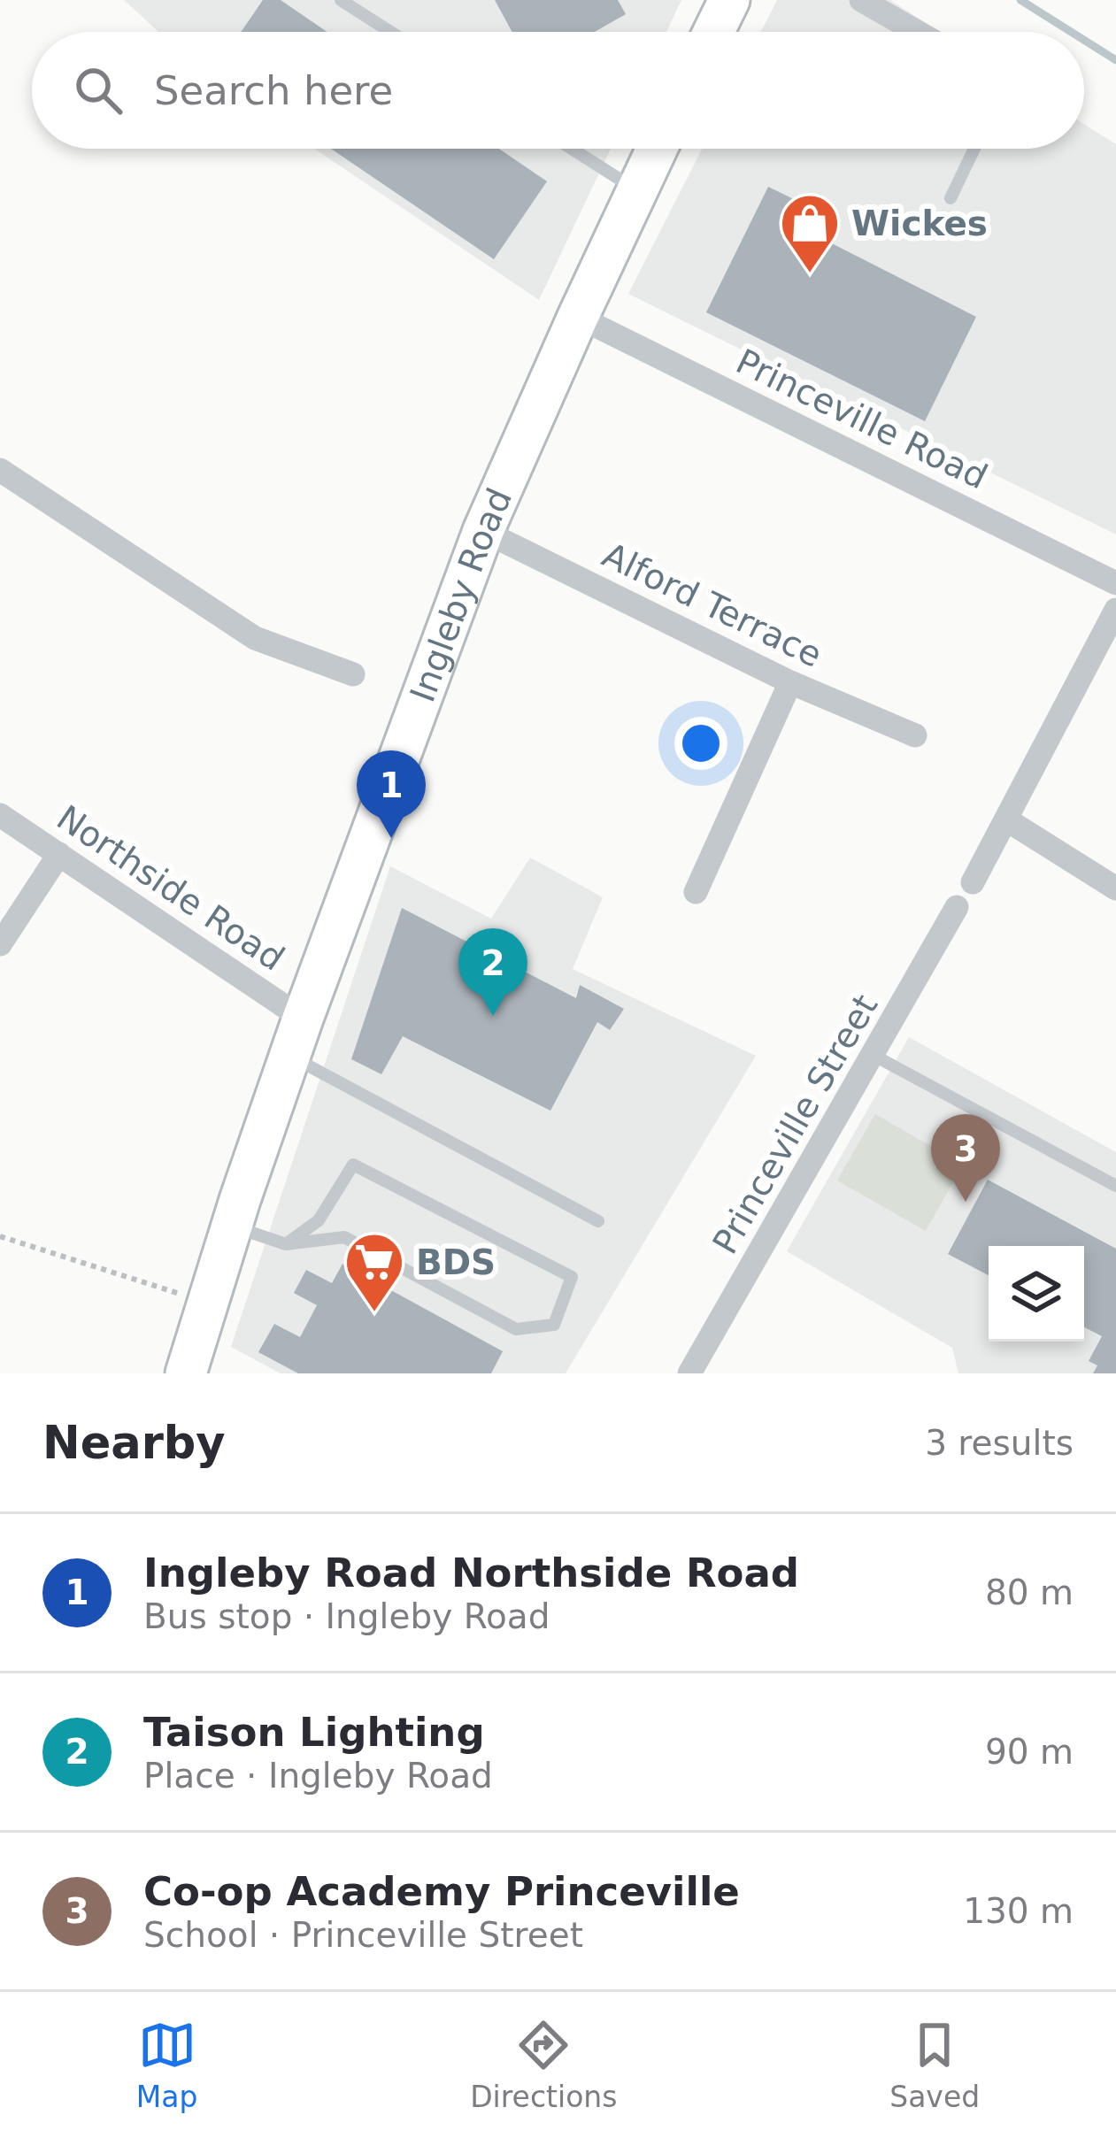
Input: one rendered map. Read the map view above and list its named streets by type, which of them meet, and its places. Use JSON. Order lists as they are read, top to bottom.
{
  "streets": {
    "main road": ["Ingleby Road"],
    "street": [
      "Princeville Road",
      "Alford Terrace",
      "Northside Road",
      "Princeville Street"
    ]
  },
  "crossings": [
    ["Princeville Road", "Ingleby Road"],
    ["Ingleby Road", "Alford Terrace"],
    ["Ingleby Road", "Northside Road"]
  ],
  "places": {
    "shop": ["Wickes"],
    "supermarket": ["BDS"]
  },
  "page": {
    "search": "Search here",
    "pins": ["1", "2", "3"],
    "heading": ["Nearby", "3 results"],
    "list": [
      {
        "mark": "1",
        "name": "Ingleby Road Northside Road",
        "note": "Bus stop · Ingleby Road",
        "value": "80 m"
      },
      {
        "mark": "2",
        "name": "Taison Lighting",
        "note": "Place · Ingleby Road",
        "value": "90 m"
      },
      {
        "mark": "3",
        "name": "Co-op Academy Princeville",
        "note": "School · Princeville Street",
        "value": "130 m"
      }
    ],
    "nav": ["Map", "Directions", "Saved"]
  }
}
